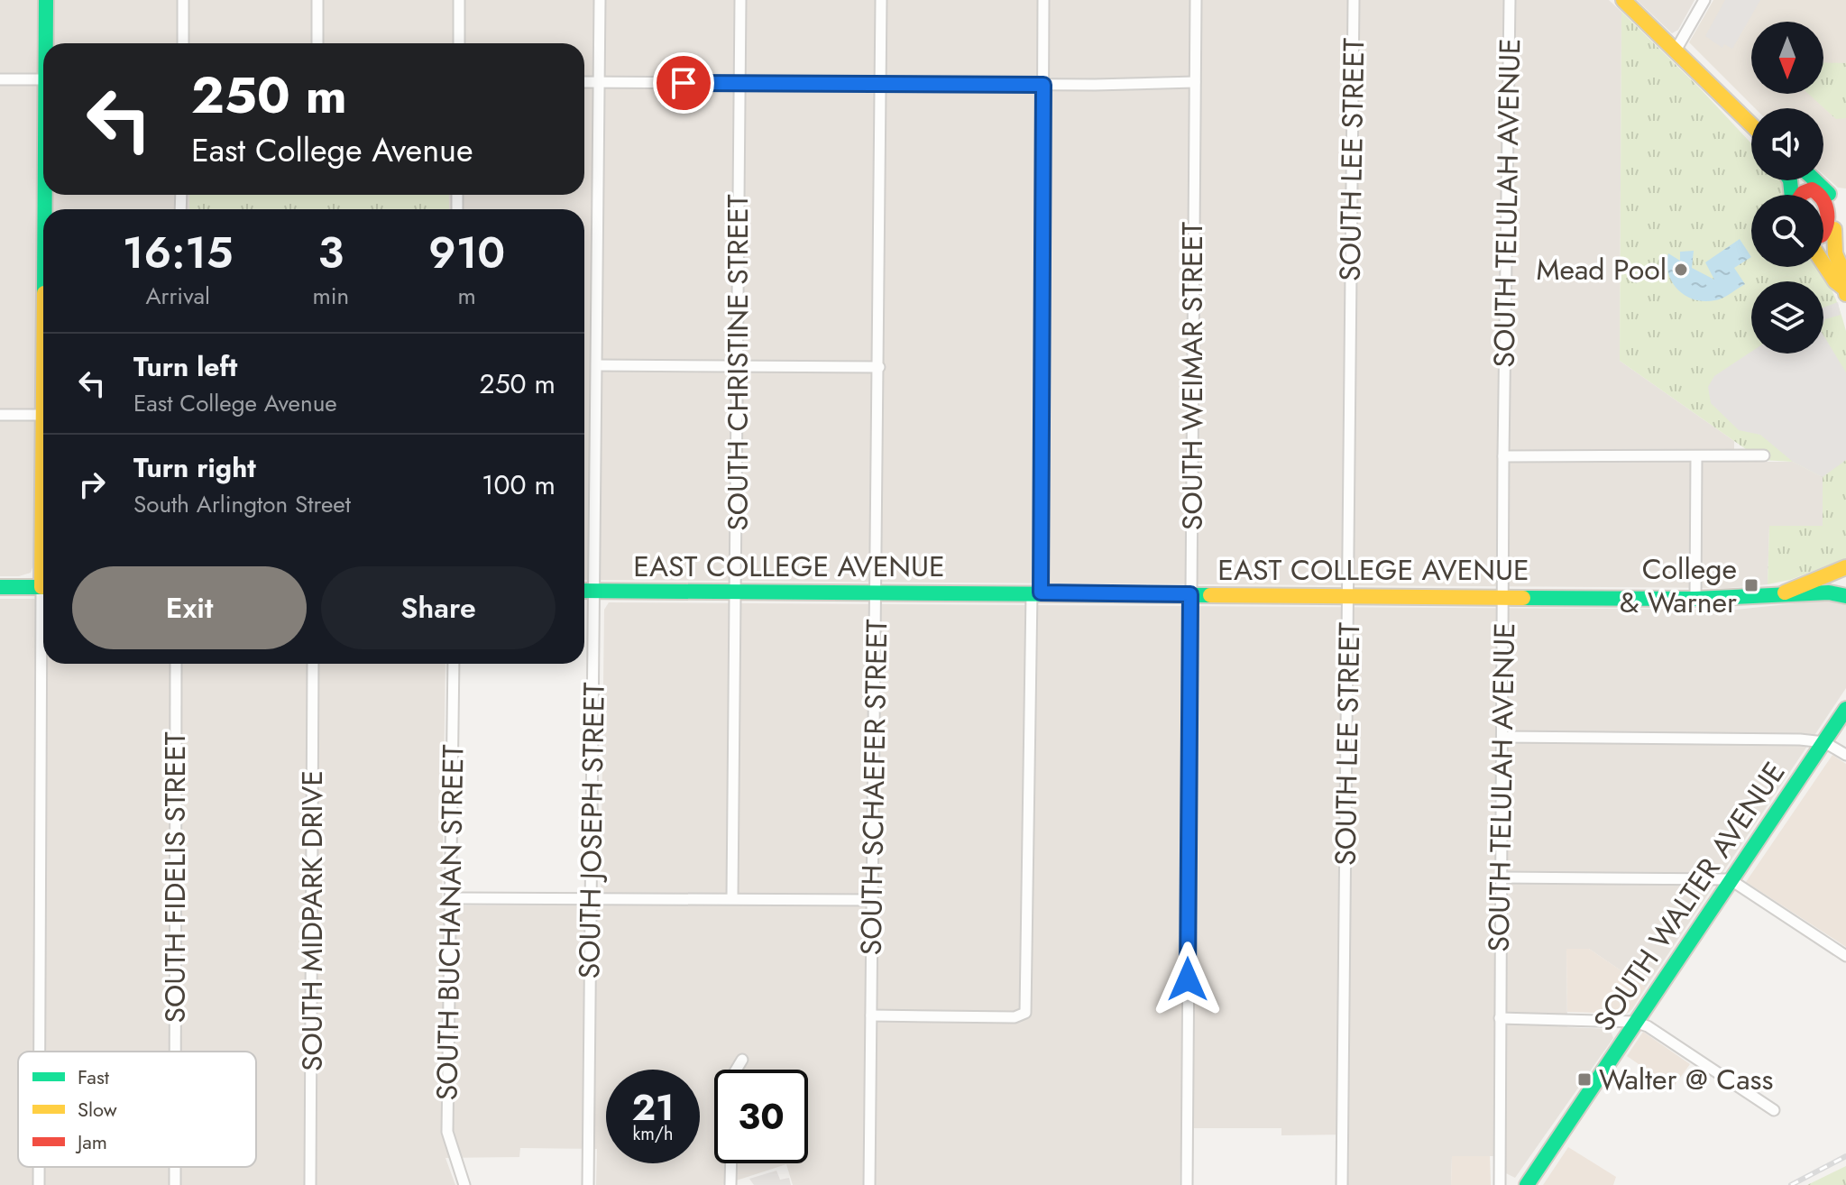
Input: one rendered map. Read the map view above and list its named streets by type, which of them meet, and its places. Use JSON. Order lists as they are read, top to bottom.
{
  "streets": {
    "main road": ["EAST COLLEGE AVENUE", "SOUTH WALTER AVENUE"],
    "street": [
      "SOUTH LEE STREET",
      "SOUTH TELULAH AVENUE",
      "SOUTH CHRISTINE STREET",
      "SOUTH WEIMAR STREET",
      "SOUTH SCHAEFER STREET",
      "SOUTH JOSEPH STREET",
      "SOUTH FIDELIS STREET",
      "SOUTH MIDPARK DRIVE",
      "SOUTH BUCHANAN STREET"
    ]
  },
  "crossings": [
    ["SOUTH LEE STREET", "EAST COLLEGE AVENUE"],
    ["SOUTH TELULAH AVENUE", "EAST COLLEGE AVENUE"],
    ["SOUTH CHRISTINE STREET", "EAST COLLEGE AVENUE"],
    ["SOUTH WEIMAR STREET", "EAST COLLEGE AVENUE"],
    ["EAST COLLEGE AVENUE", "SOUTH SCHAEFER STREET"],
    ["EAST COLLEGE AVENUE", "SOUTH JOSEPH STREET"]
  ],
  "places": {
    "other": ["Mead Pool"],
    "transit": ["College & Warner", "Walter @ Cass"]
  },
  "legend": ["Fast", "Slow", "Jam"],
  "north": "bottom",
  "page": {
    "turn": ["250 m", "East College Avenue"],
    "eta": [
      "16:15",
      "Arrival",
      "3",
      "min",
      "910",
      "m"
    ],
    "list": [
      {
        "name": "Turn left",
        "note": "East College Avenue",
        "value": "250 m"
      },
      {
        "name": "Turn right",
        "note": "South Arlington Street",
        "value": "100 m"
      }
    ],
    "buttons": ["Exit", "Share"],
    "speed": "21 km/h",
    "limit": "30"
  }
}
